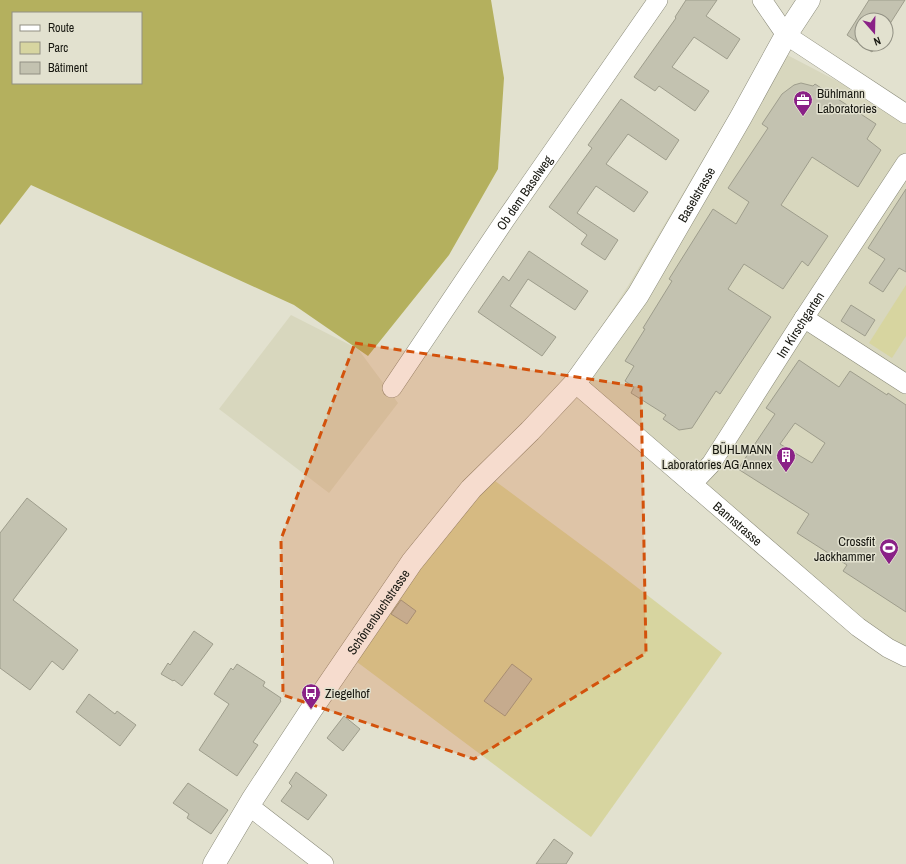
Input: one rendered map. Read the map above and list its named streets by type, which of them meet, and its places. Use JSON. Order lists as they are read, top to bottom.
{
  "streets": {
    "street": [
      "Ob dem Baselweg",
      "Baselstrasse",
      "Im Kirschgarten",
      "Bannstrasse",
      "Schönenbuchstrasse"
    ]
  },
  "crossings": [
    ["Baselstrasse", "Bannstrasse"],
    ["Baselstrasse", "Schönenbuchstrasse"],
    ["Im Kirschgarten", "Bannstrasse"],
    ["Bannstrasse", "Schönenbuchstrasse"]
  ],
  "places": {
    "office": ["Bühlmann Laboratories"],
    "building": ["BÜHLMANN Laboratories AG Annex"],
    "sports": ["Crossfit Jackhammer"],
    "bus stop": ["Ziegelhof"]
  },
  "legend": ["Route", "Parc", "Bâtiment"],
  "north": "bottom"
}
